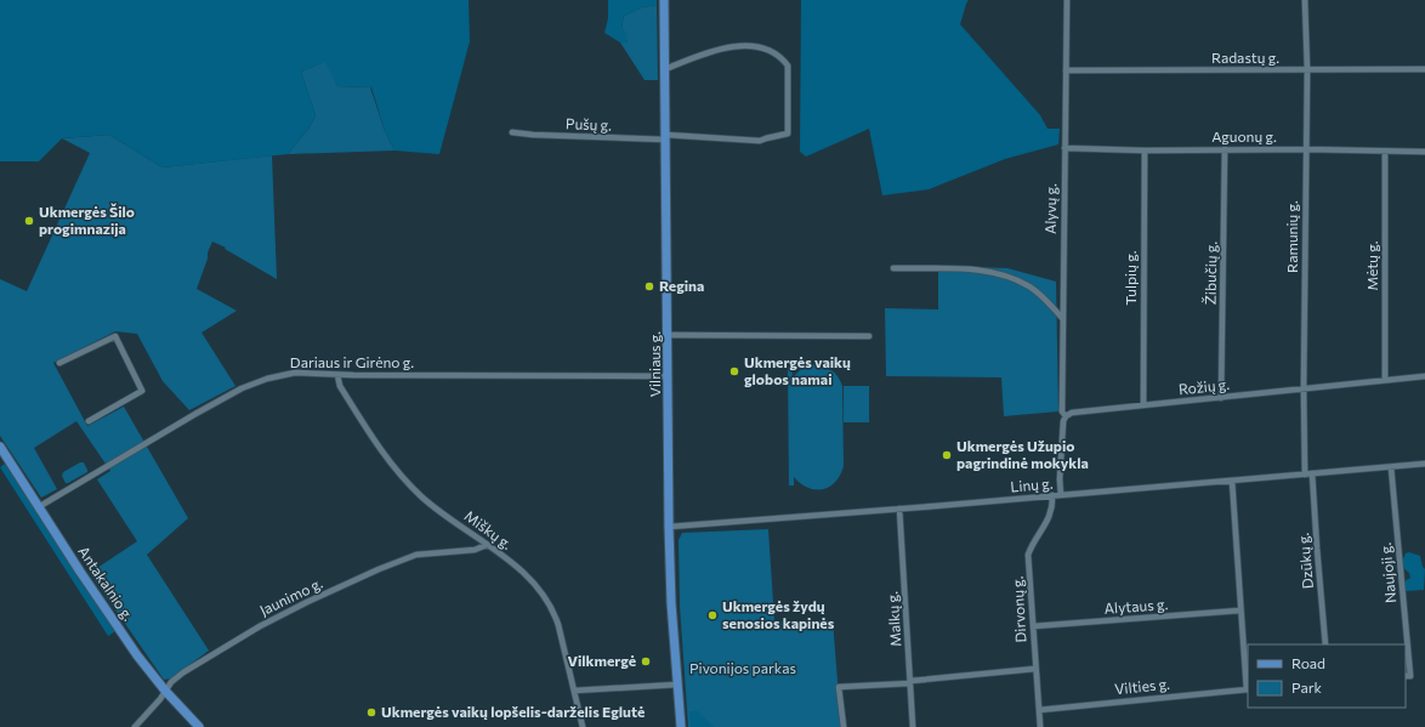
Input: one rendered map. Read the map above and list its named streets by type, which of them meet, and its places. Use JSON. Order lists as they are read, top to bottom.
{
  "streets": {
    "main road": ["Vilniaus g.", "Antakalnio g."],
    "street": [
      "Radastų g.",
      "Pušų g.",
      "Aguonų g.",
      "Alyvų g.",
      "Ramunių g.",
      "Mėtų g.",
      "Žibučių g.",
      "Tulpių g.",
      "Dariaus ir Girėno g.",
      "Rožių g.",
      "Linų g.",
      "Miškų g.",
      "Dzūkų g.",
      "Naujoji g.",
      "Jaunimo g.",
      "Alytaus g.",
      "Dirvonų g.",
      "Malkų g.",
      "Vilties g."
    ]
  },
  "crossings": [
    ["Radastų g.", "Alyvų g."],
    ["Radastų g.", "Ramunių g."],
    ["Pušų g.", "Vilniaus g."],
    ["Aguonų g.", "Alyvų g."],
    ["Aguonų g.", "Ramunių g."],
    ["Aguonų g.", "Mėtų g."],
    ["Aguonų g.", "Žibučių g."],
    ["Aguonų g.", "Tulpių g."],
    ["Alyvų g.", "Rožių g."],
    ["Ramunių g.", "Rožių g."],
    ["Ramunių g.", "Linų g."],
    ["Mėtų g.", "Rožių g."],
    ["Žibučių g.", "Rožių g."],
    ["Tulpių g.", "Rožių g."],
    ["Dariaus ir Girėno g.", "Vilniaus g."],
    ["Dariaus ir Girėno g.", "Miškų g."],
    ["Dariaus ir Girėno g.", "Antakalnio g."],
    ["Vilniaus g.", "Linų g."],
    ["Linų g.", "Dzūkų g."],
    ["Linų g.", "Naujoji g."],
    ["Linų g.", "Dirvonų g."],
    ["Linų g.", "Malkų g."],
    ["Miškų g.", "Jaunimo g."],
    ["Antakalnio g.", "Jaunimo g."],
    ["Alytaus g.", "Dirvonų g."],
    ["Dirvonų g.", "Vilties g."]
  ],
  "parks": ["Pivonijos parkas"],
  "places": [
    "Ukmergės Šilo progimnazija",
    "Regina",
    "Ukmergės vaikų globos namai",
    "Ukmergės Užupio pagrindinė mokykla",
    "Ukmergės žydų senosios kapinės",
    "Vilkmergė",
    "Ukmergės vaikų lopšelis-darželis Eglutė"
  ],
  "legend": ["Road", "Park"]
}
